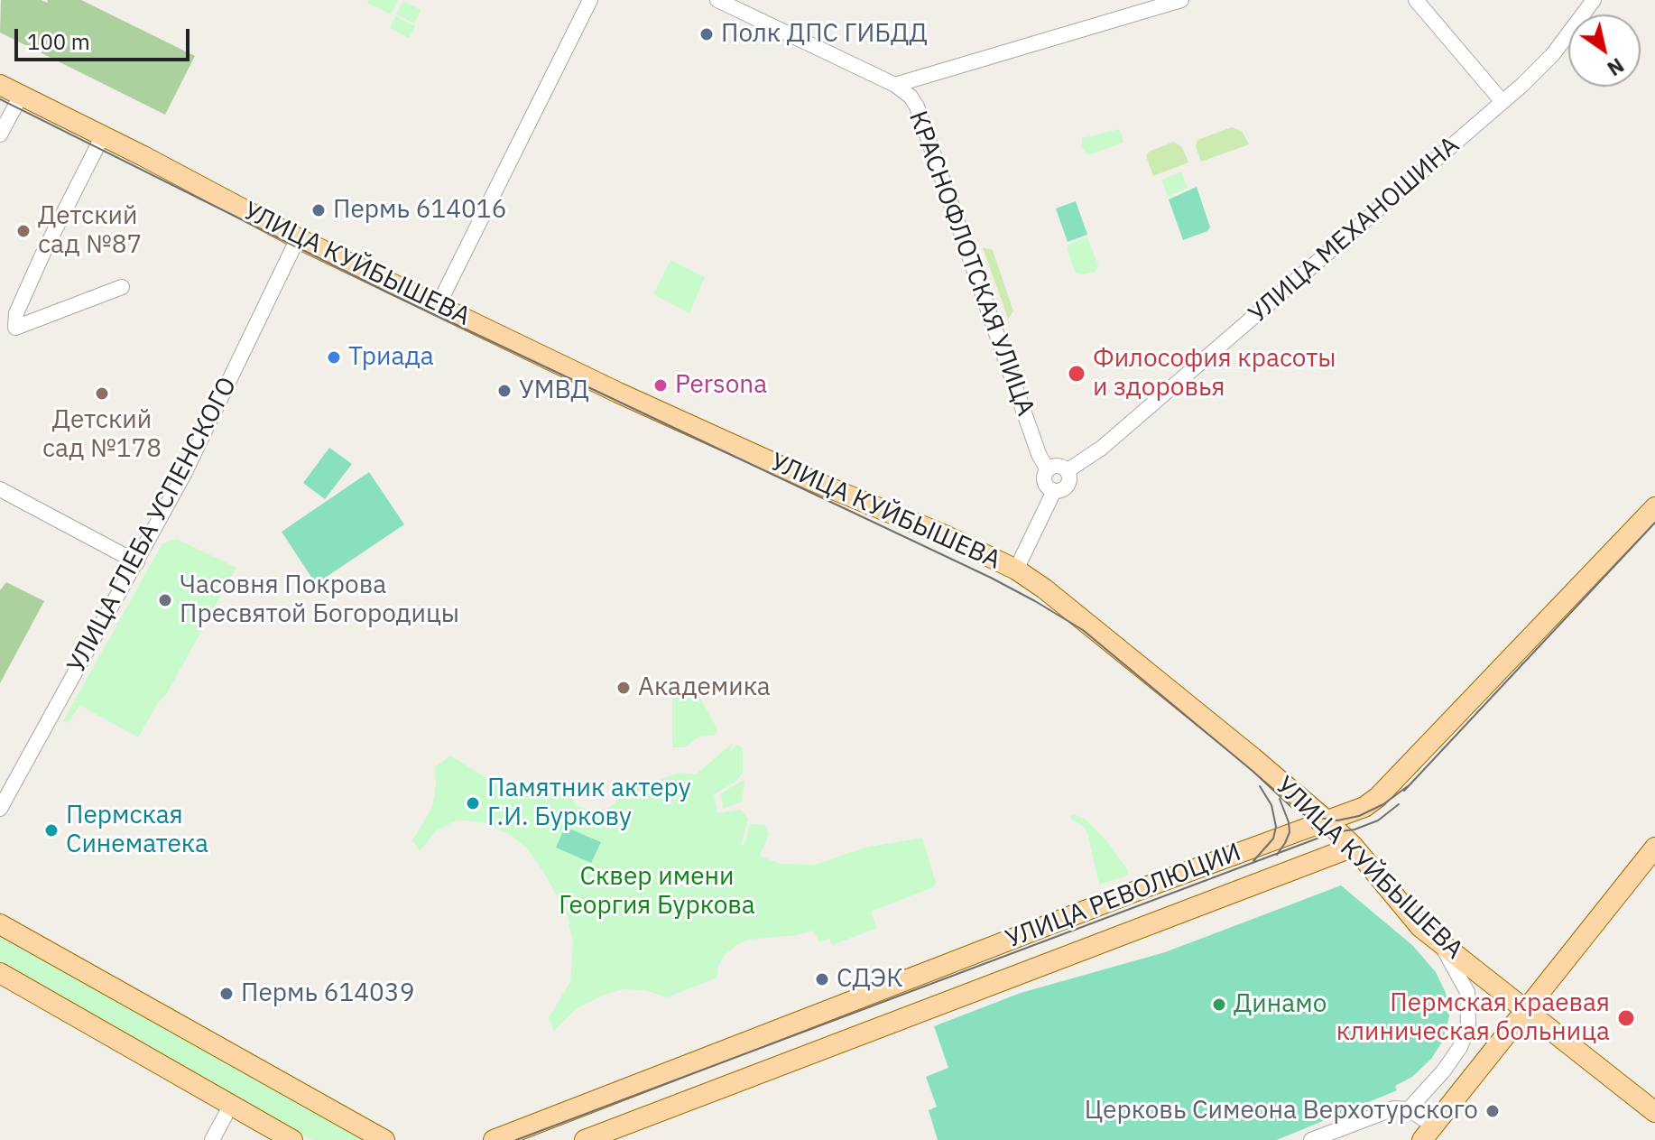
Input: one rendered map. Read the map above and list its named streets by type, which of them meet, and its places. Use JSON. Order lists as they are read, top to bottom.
{
  "streets": {
    "main road": ["УЛИЦА КУЙБЫШЕВА", "УЛИЦА РЕВОЛЮЦИИ"],
    "street": ["УЛИЦА МЕХАНОШИНА", "КРАСНОФЛОТСКАЯ УЛИЦА", "УЛИЦА ГЛЕБА УСПЕНСКОГО"]
  },
  "crossings": [
    ["УЛИЦА МЕХАНОШИНА", "КРАСНОФЛОТСКАЯ УЛИЦА"],
    ["УЛИЦА МЕХАНОШИНА", "УЛИЦА КУЙБЫШЕВА"],
    ["УЛИЦА КУЙБЫШЕВА", "УЛИЦА ГЛЕБА УСПЕНСКОГО"],
    ["УЛИЦА КУЙБЫШЕВА", "УЛИЦА РЕВОЛЮЦИИ"]
  ],
  "parks": ["Сквер имени Георгия Буркова"],
  "places": [
    "Полк ДПС ГИБДД",
    "Пермь 614016",
    "Детский сад №87",
    "Триада",
    "Философия красоты и здоровья",
    "Persona",
    "УМВД",
    "Детский сад №178",
    "Часовня Покрова Пресвятой Богородицы",
    "Академика",
    "Памятник актеру Г.И. Буркову",
    "Пермская Синематека",
    "СДЭК",
    "Пермь 614039",
    "Динамо",
    "Пермская краевая клиническая больница",
    "Церковь Симеона Верхотурского"
  ],
  "scale_bar": "100 m",
  "north": "bottom right"
}
